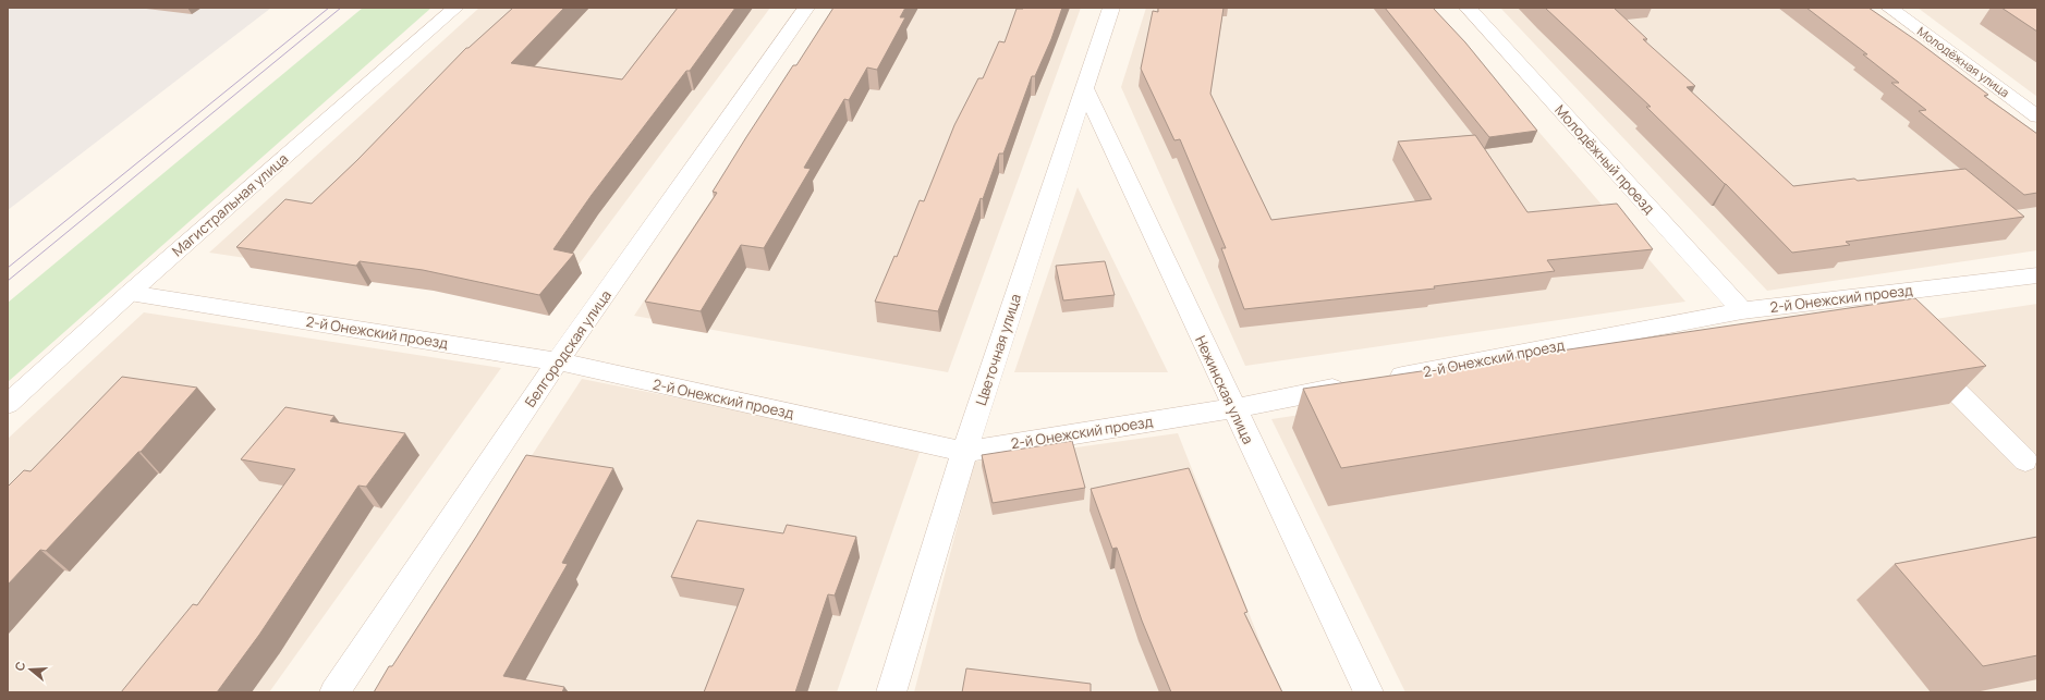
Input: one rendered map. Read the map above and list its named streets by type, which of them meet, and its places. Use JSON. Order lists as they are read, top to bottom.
{
  "streets": {
    "street": [
      "Молодёжная улица",
      "Молодёжный проезд",
      "Магистральная улица",
      "2-й Онежский проезд",
      "Белгородская улица",
      "Цветочная улица",
      "Нежинская улица"
    ]
  },
  "crossings": [
    ["Молодёжный проезд", "2-й Онежский проезд"],
    ["Магистральная улица", "2-й Онежский проезд"],
    ["2-й Онежский проезд", "Белгородская улица"],
    ["2-й Онежский проезд", "Цветочная улица"],
    ["2-й Онежский проезд", "Нежинская улица"],
    ["Цветочная улица", "Нежинская улица"]
  ],
  "north": "left"
}
